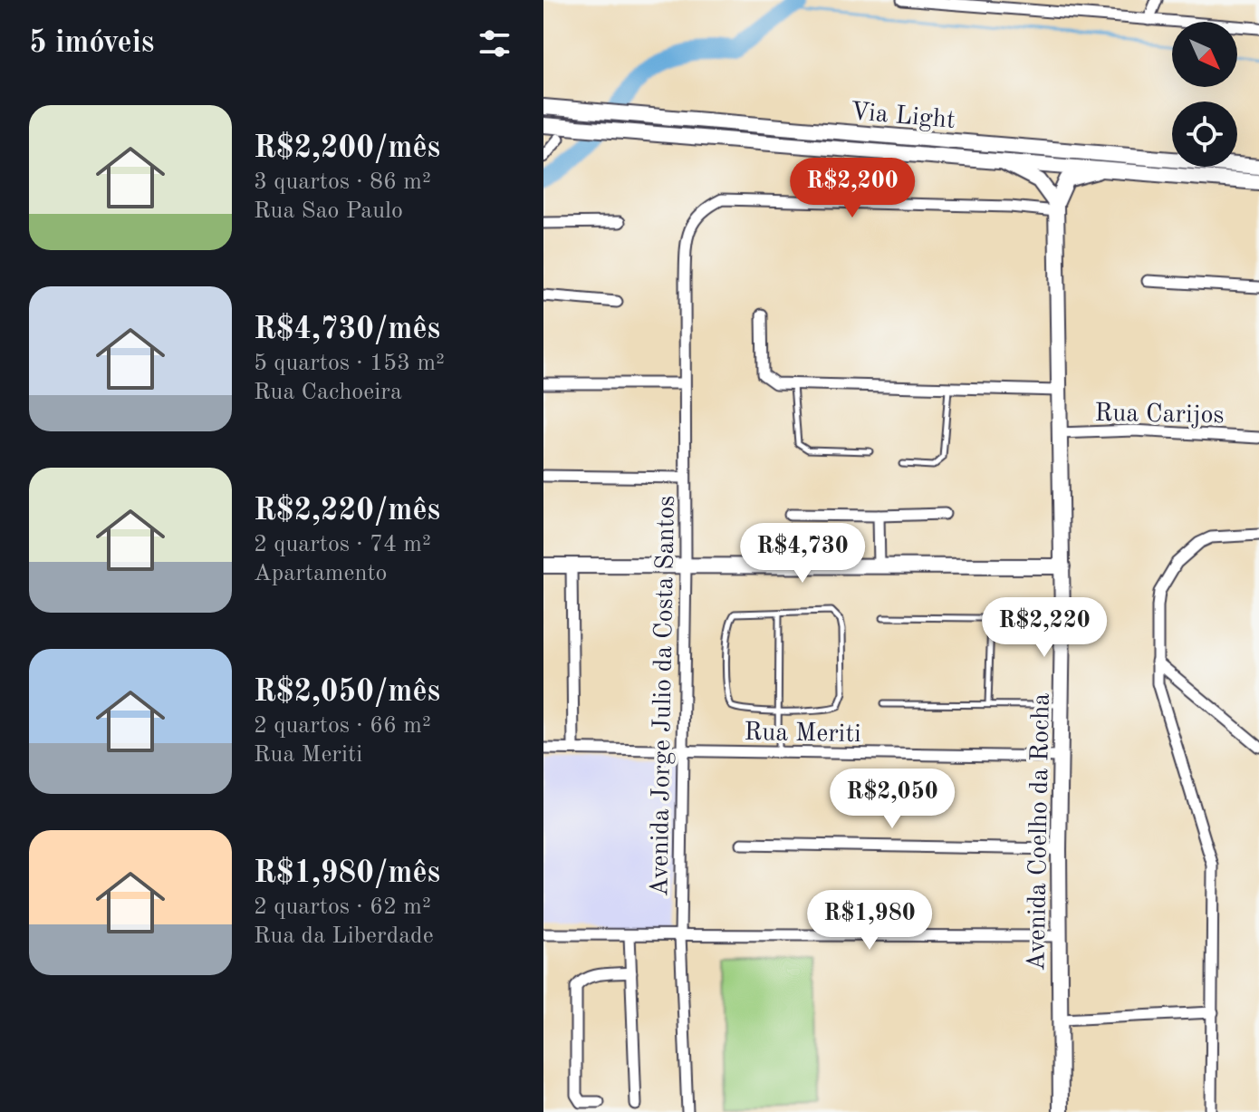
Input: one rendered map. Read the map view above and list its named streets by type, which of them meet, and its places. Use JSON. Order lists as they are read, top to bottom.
{
  "streets": {
    "main road": ["Via Light", "Avenida Coelho da Rocha"],
    "street": ["Rua Carijos", "Avenida Jorge Julio da Costa Santos", "Rua Meriti"]
  },
  "crossings": [
    ["Rua Carijos", "Avenida Coelho da Rocha"],
    ["Avenida Jorge Julio da Costa Santos", "Rua Meriti"],
    ["Avenida Jorge Julio da Costa Santos", "Avenida Coelho da Rocha"],
    ["Rua Meriti", "Avenida Coelho da Rocha"]
  ],
  "north": "bottom right",
  "page": {
    "heading": "5 imóveis",
    "list": [
      {
        "name": "R$2,200/mês",
        "note": "3 quartos · 86 m² · Rua Sao Paulo"
      },
      {
        "name": "R$4,730/mês",
        "note": "5 quartos · 153 m² · Rua Cachoeira"
      },
      {
        "name": "R$2,220/mês",
        "note": "2 quartos · 74 m² · Apartamento"
      },
      {
        "name": "R$2,050/mês",
        "note": "2 quartos · 66 m² · Rua Meriti"
      },
      {
        "name": "R$1,980/mês",
        "note": "2 quartos · 62 m² · Rua da Liberdade"
      }
    ],
    "price": [
      "R$2,200",
      "R$4,730",
      "R$2,220",
      "R$2,050",
      "R$1,980"
    ]
  }
}
